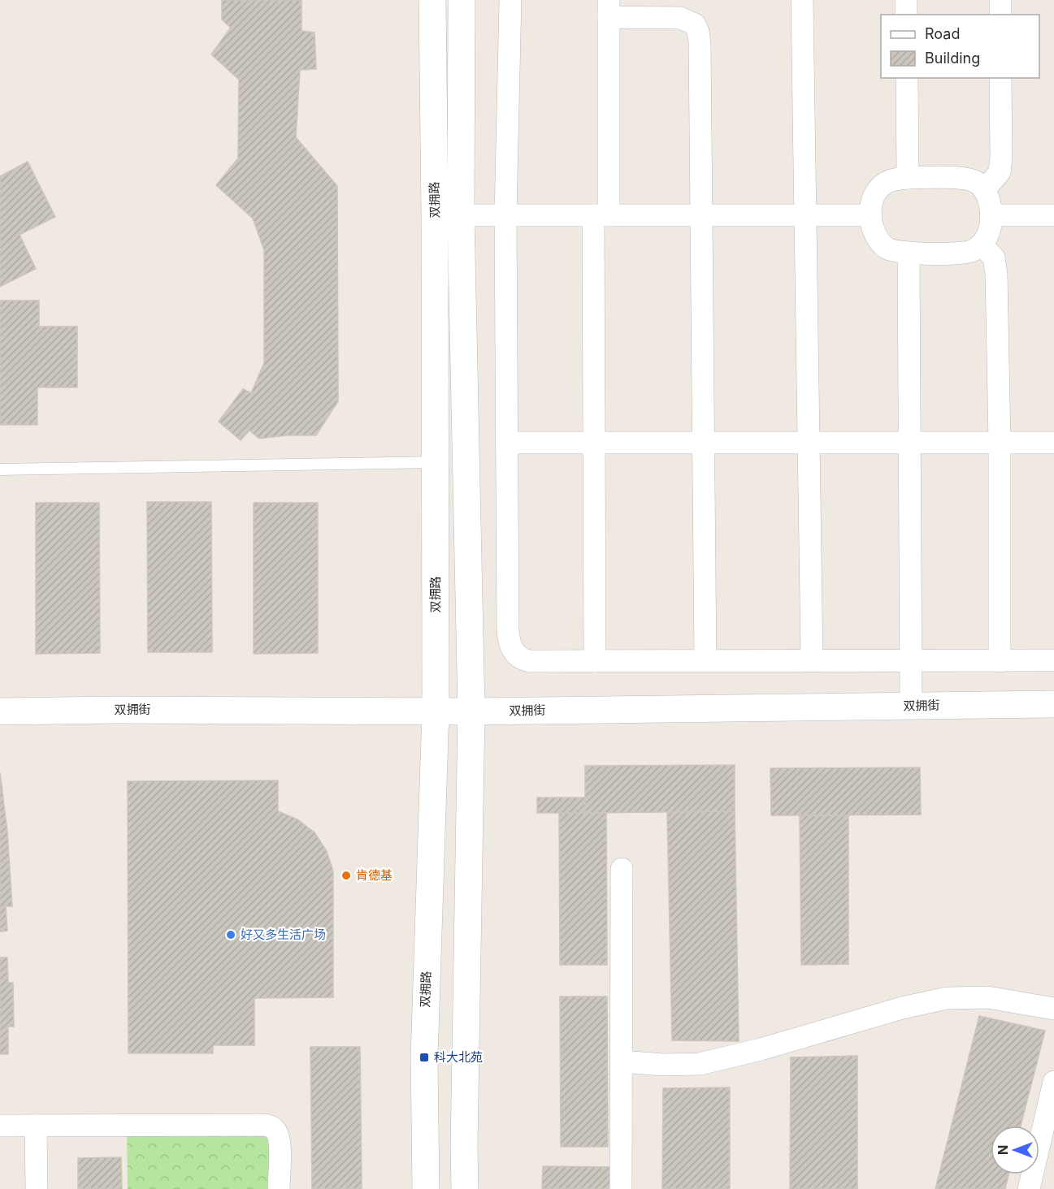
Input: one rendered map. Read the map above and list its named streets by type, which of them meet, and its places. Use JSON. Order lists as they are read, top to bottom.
{
  "streets": {
    "main road": ["双拥路", "双拥街"]
  },
  "crossings": [
    ["双拥路", "双拥街"]
  ],
  "places": {
    "other": ["肯德基", "好又多生活广场"],
    "transit": ["科大北苑"]
  },
  "legend": ["Road", "Building"],
  "north": "left"
}
